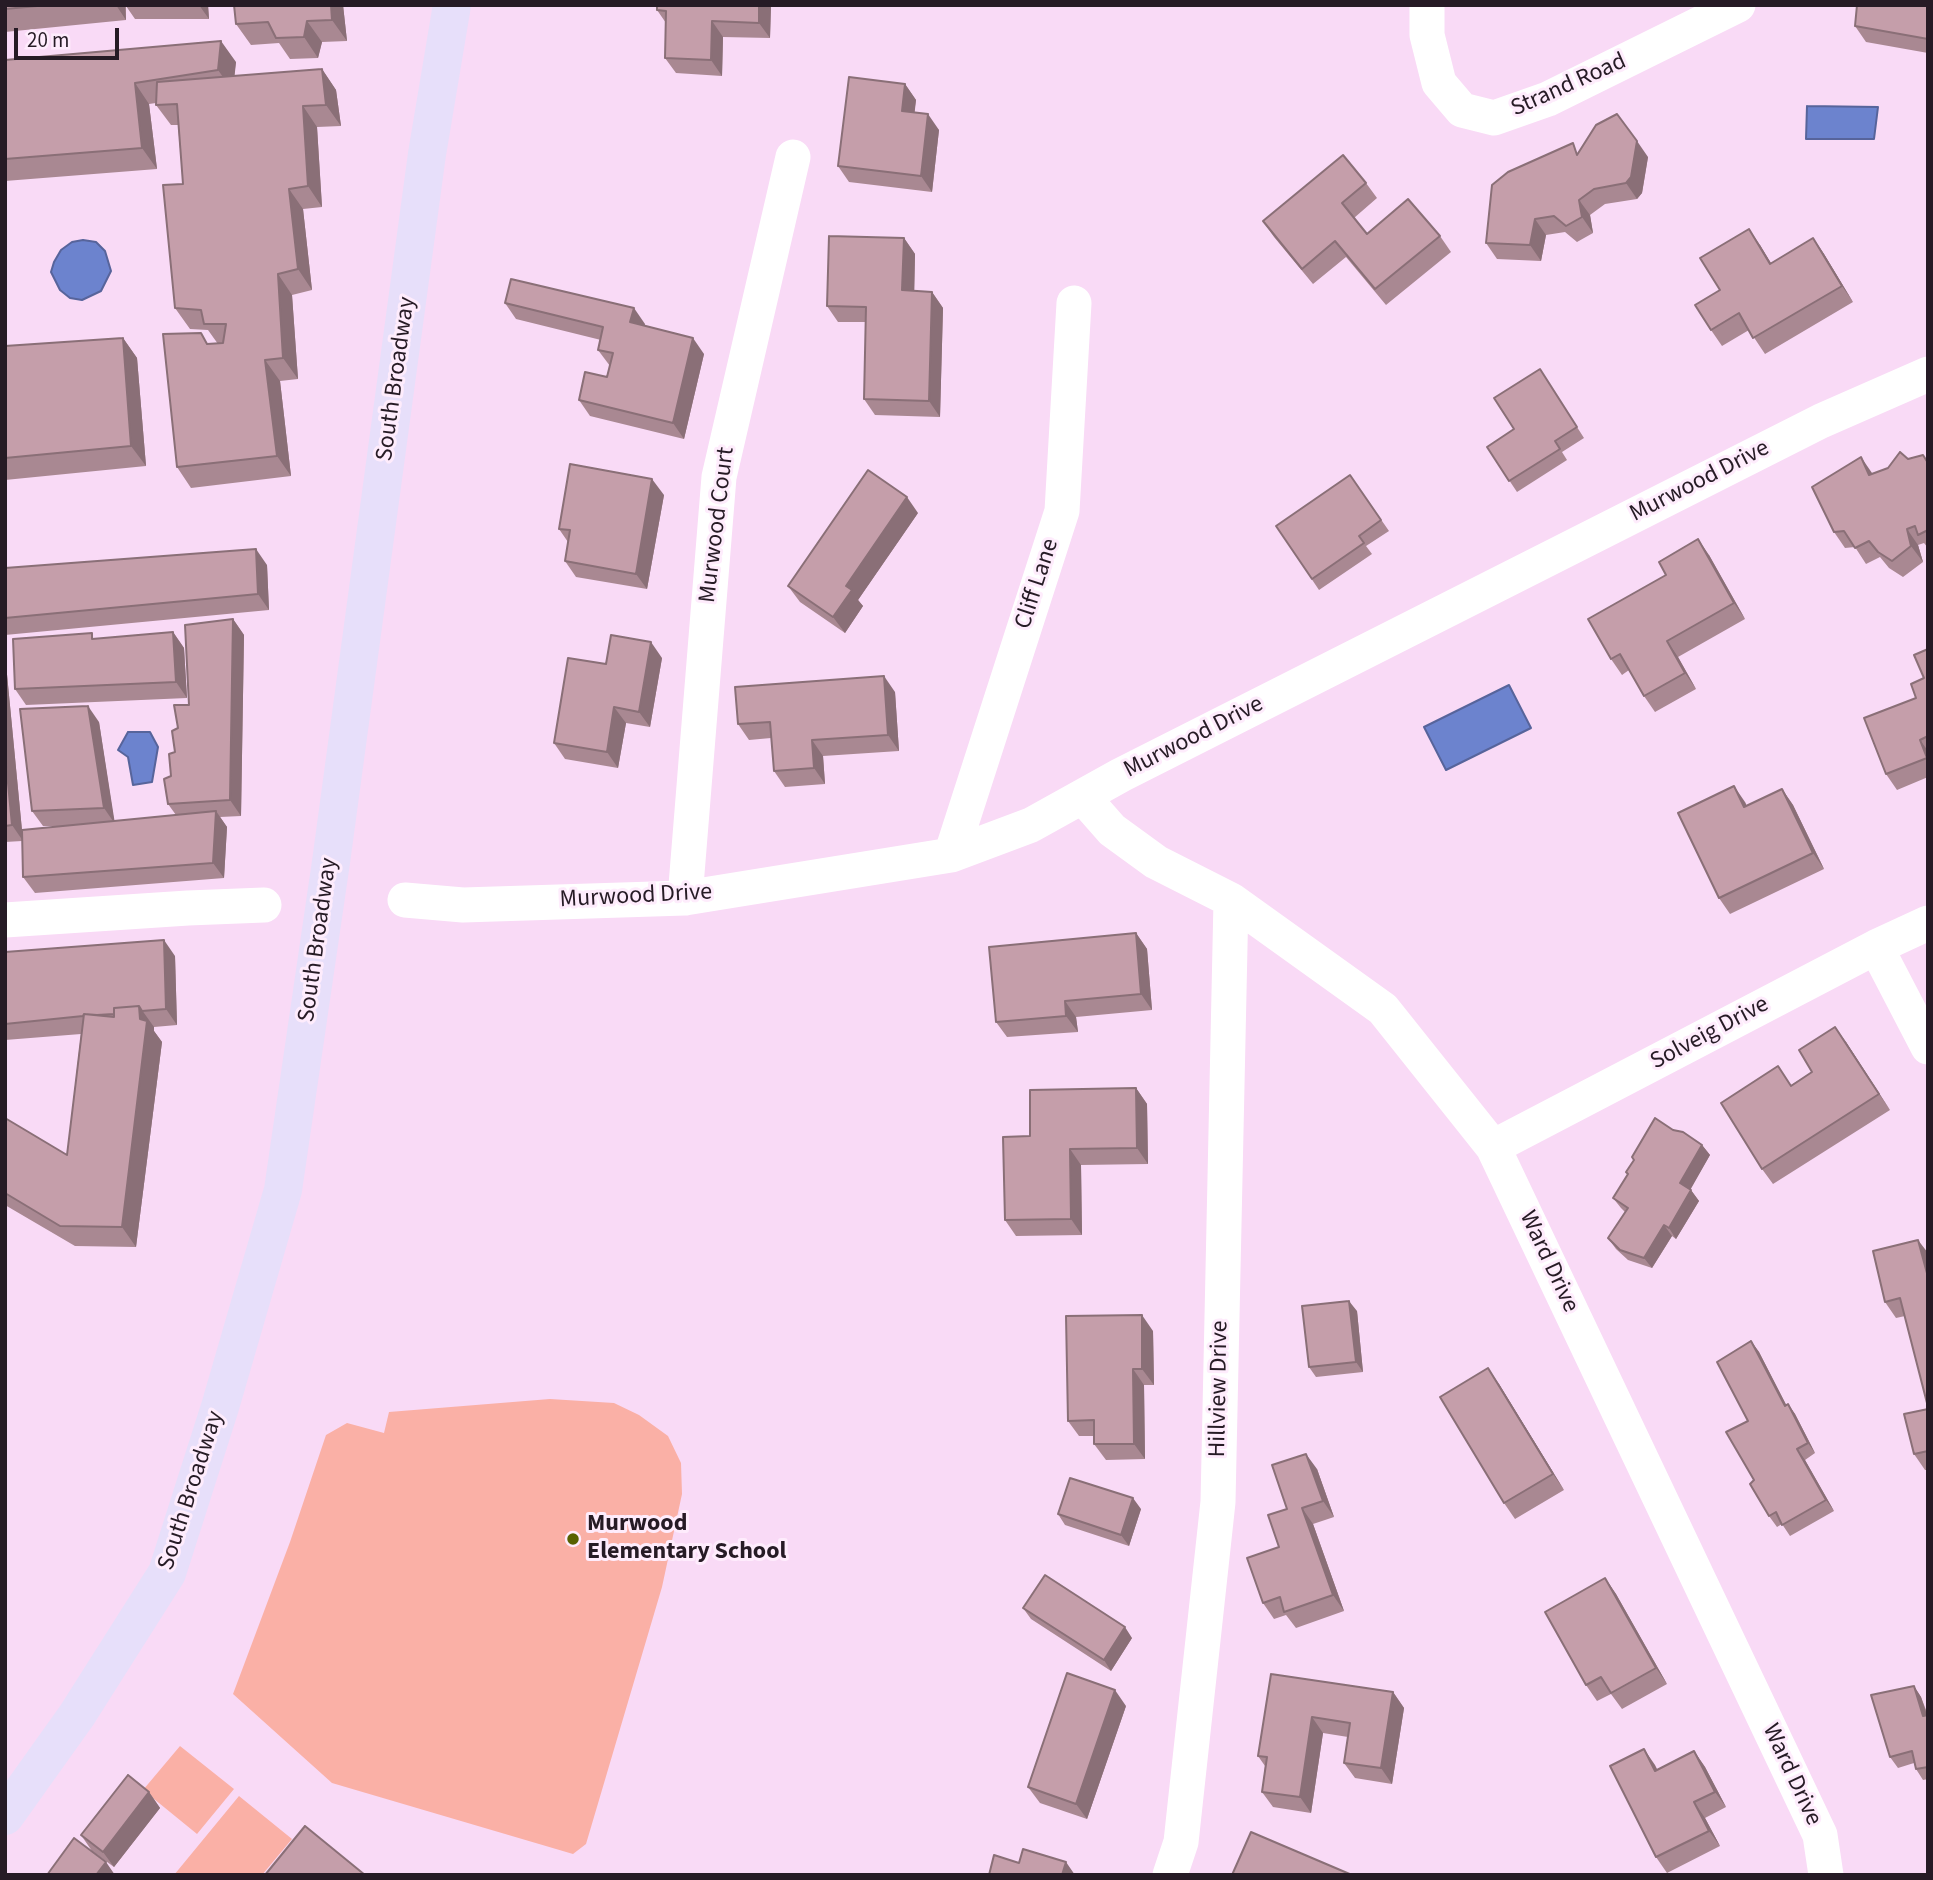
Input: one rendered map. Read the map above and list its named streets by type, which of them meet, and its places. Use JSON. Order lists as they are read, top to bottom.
{
  "streets": {
    "main road": ["South Broadway"],
    "street": [
      "Strand Road",
      "Murwood Drive",
      "Murwood Court",
      "Cliff Lane",
      "Solveig Drive",
      "Ward Drive",
      "Hillview Drive"
    ]
  },
  "crossings": [
    ["Murwood Drive", "Murwood Court"],
    ["Murwood Drive", "Cliff Lane"],
    ["Murwood Drive", "Ward Drive"],
    ["Solveig Drive", "Ward Drive"],
    ["Ward Drive", "Hillview Drive"]
  ],
  "places": ["Murwood Elementary School"],
  "scale_bar": "20 m"
}
